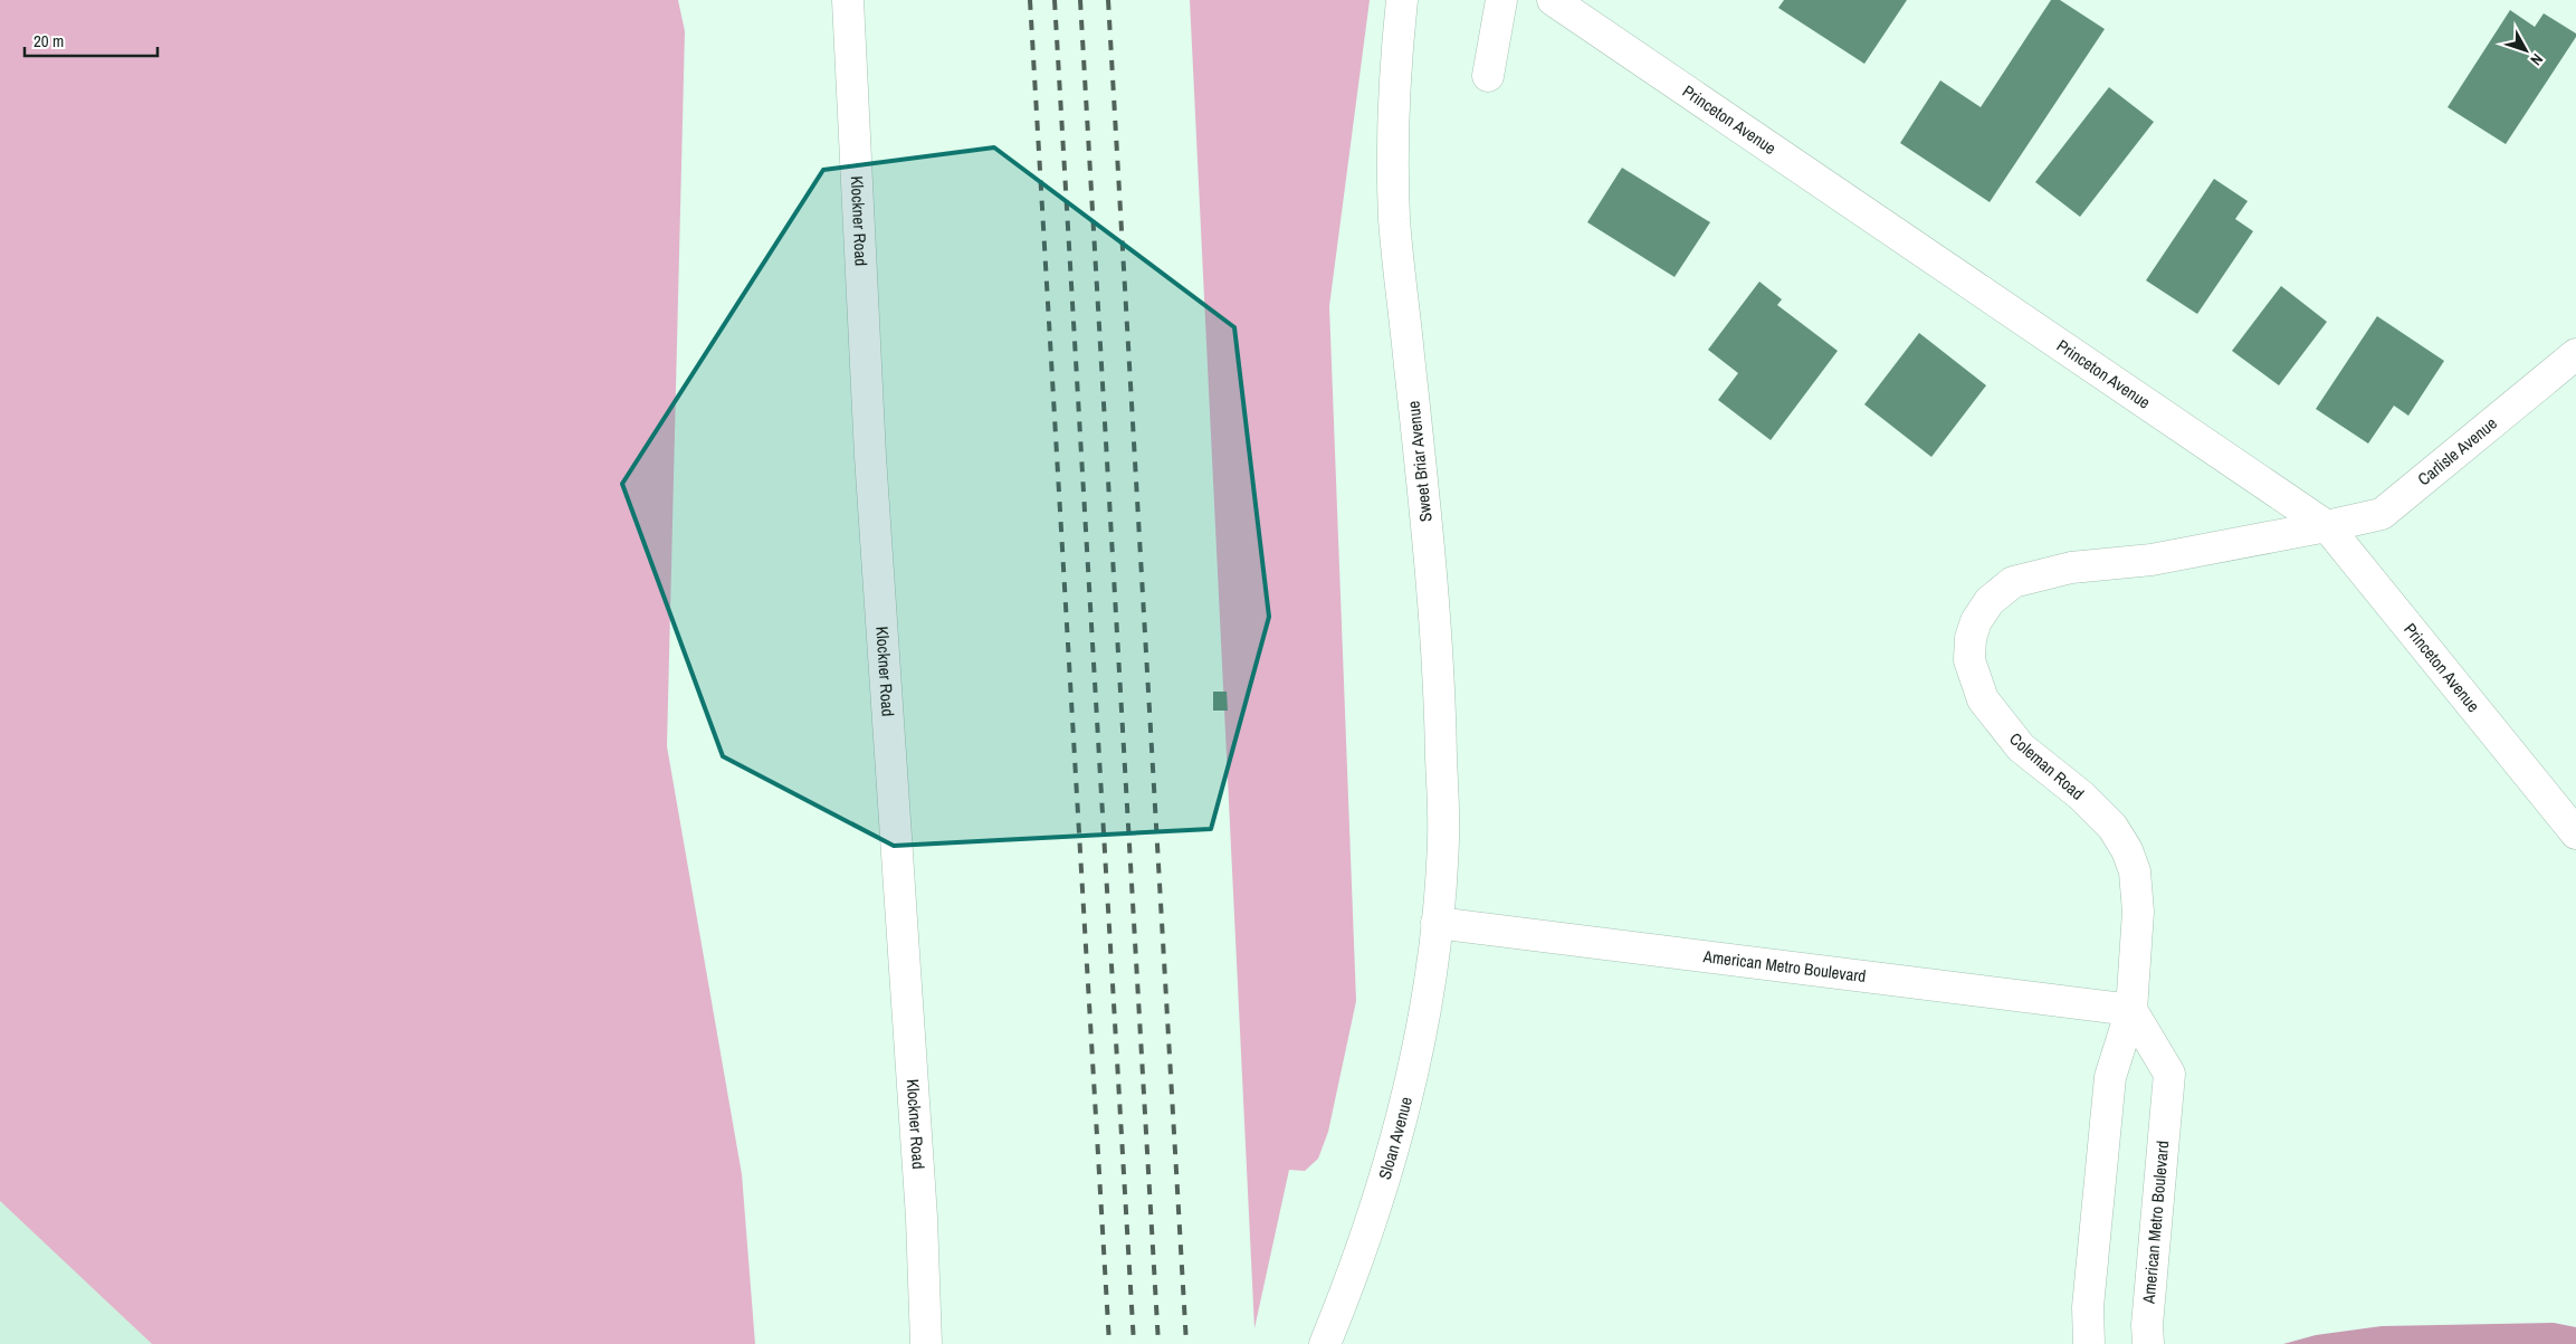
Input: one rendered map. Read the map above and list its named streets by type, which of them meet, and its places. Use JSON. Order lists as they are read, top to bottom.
{
  "streets": {
    "street": [
      "Princeton Avenue",
      "Klockner Road",
      "Carlisle Avenue",
      "Sweet Briar Avenue",
      "Coleman Road",
      "American Metro Boulevard",
      "Sloan Avenue"
    ]
  },
  "crossings": [
    ["Princeton Avenue", "Carlisle Avenue"],
    ["Princeton Avenue", "Coleman Road"],
    ["Carlisle Avenue", "Coleman Road"],
    ["Sweet Briar Avenue", "American Metro Boulevard"],
    ["Sweet Briar Avenue", "Sloan Avenue"],
    ["Coleman Road", "American Metro Boulevard"],
    ["American Metro Boulevard", "Sloan Avenue"]
  ],
  "scale_bar": "20 m",
  "north": "bottom right"
}
